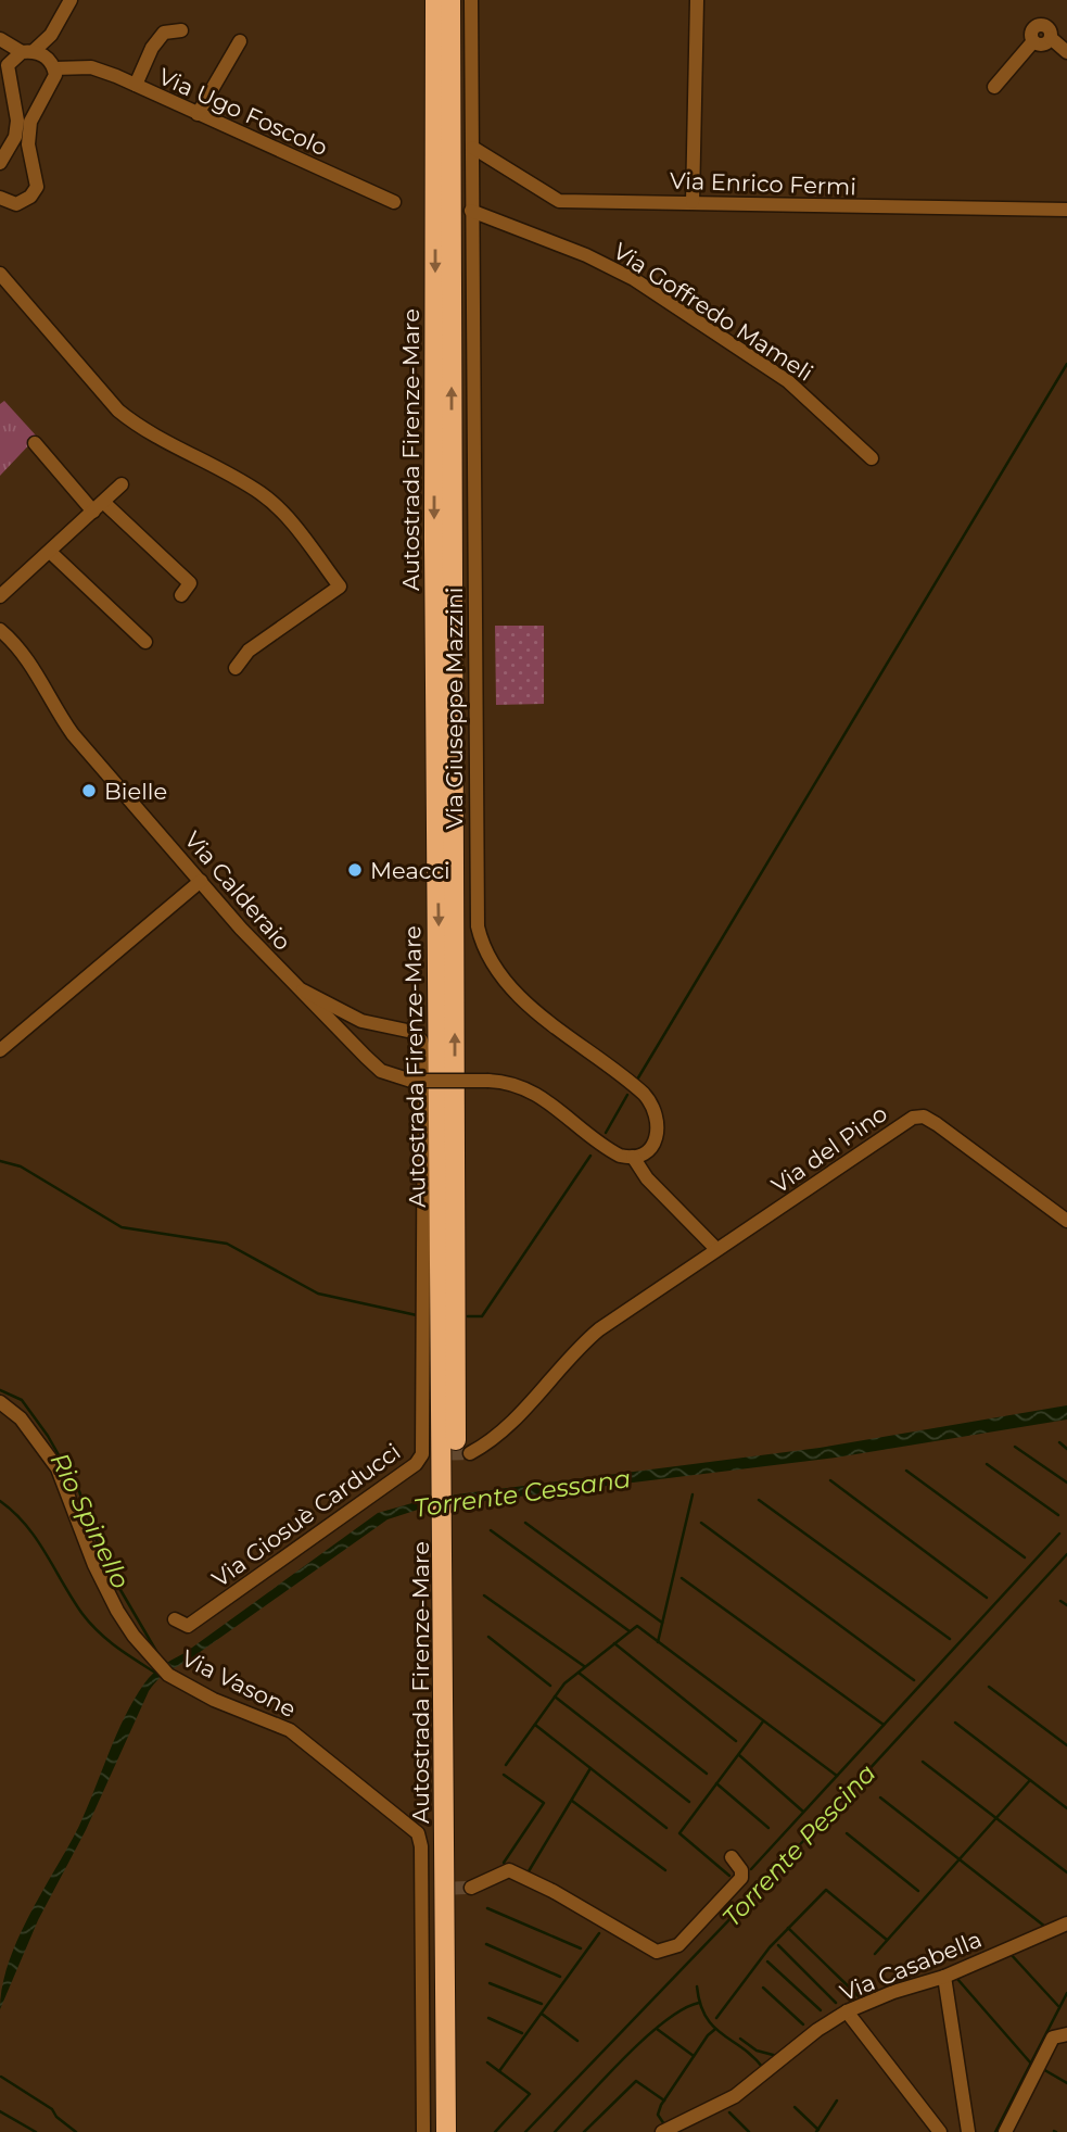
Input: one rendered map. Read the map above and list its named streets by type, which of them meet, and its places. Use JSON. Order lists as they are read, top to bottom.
{
  "streets": {
    "highway": ["Autostrada Firenze-Mare"],
    "street": [
      "Via Ugo Foscolo",
      "Via Enrico Fermi",
      "Via Goffredo Mameli",
      "Via Giuseppe Mazzini",
      "Via Calderaio",
      "Via del Pino",
      "Via Giosuè Carducci",
      "Via Vasone",
      "Via Casabella"
    ]
  },
  "crossings": [
    ["Via Enrico Fermi", "Via Giuseppe Mazzini"],
    ["Via Goffredo Mameli", "Via Giuseppe Mazzini"],
    ["Via Giuseppe Mazzini", "Via Calderaio"],
    ["Via Calderaio", "Via Giosuè Carducci"]
  ],
  "water": ["Torrente Cessana", "Rio Spinello", "Torrente Pescina"],
  "places": ["Bielle", "Meacci"]
}
